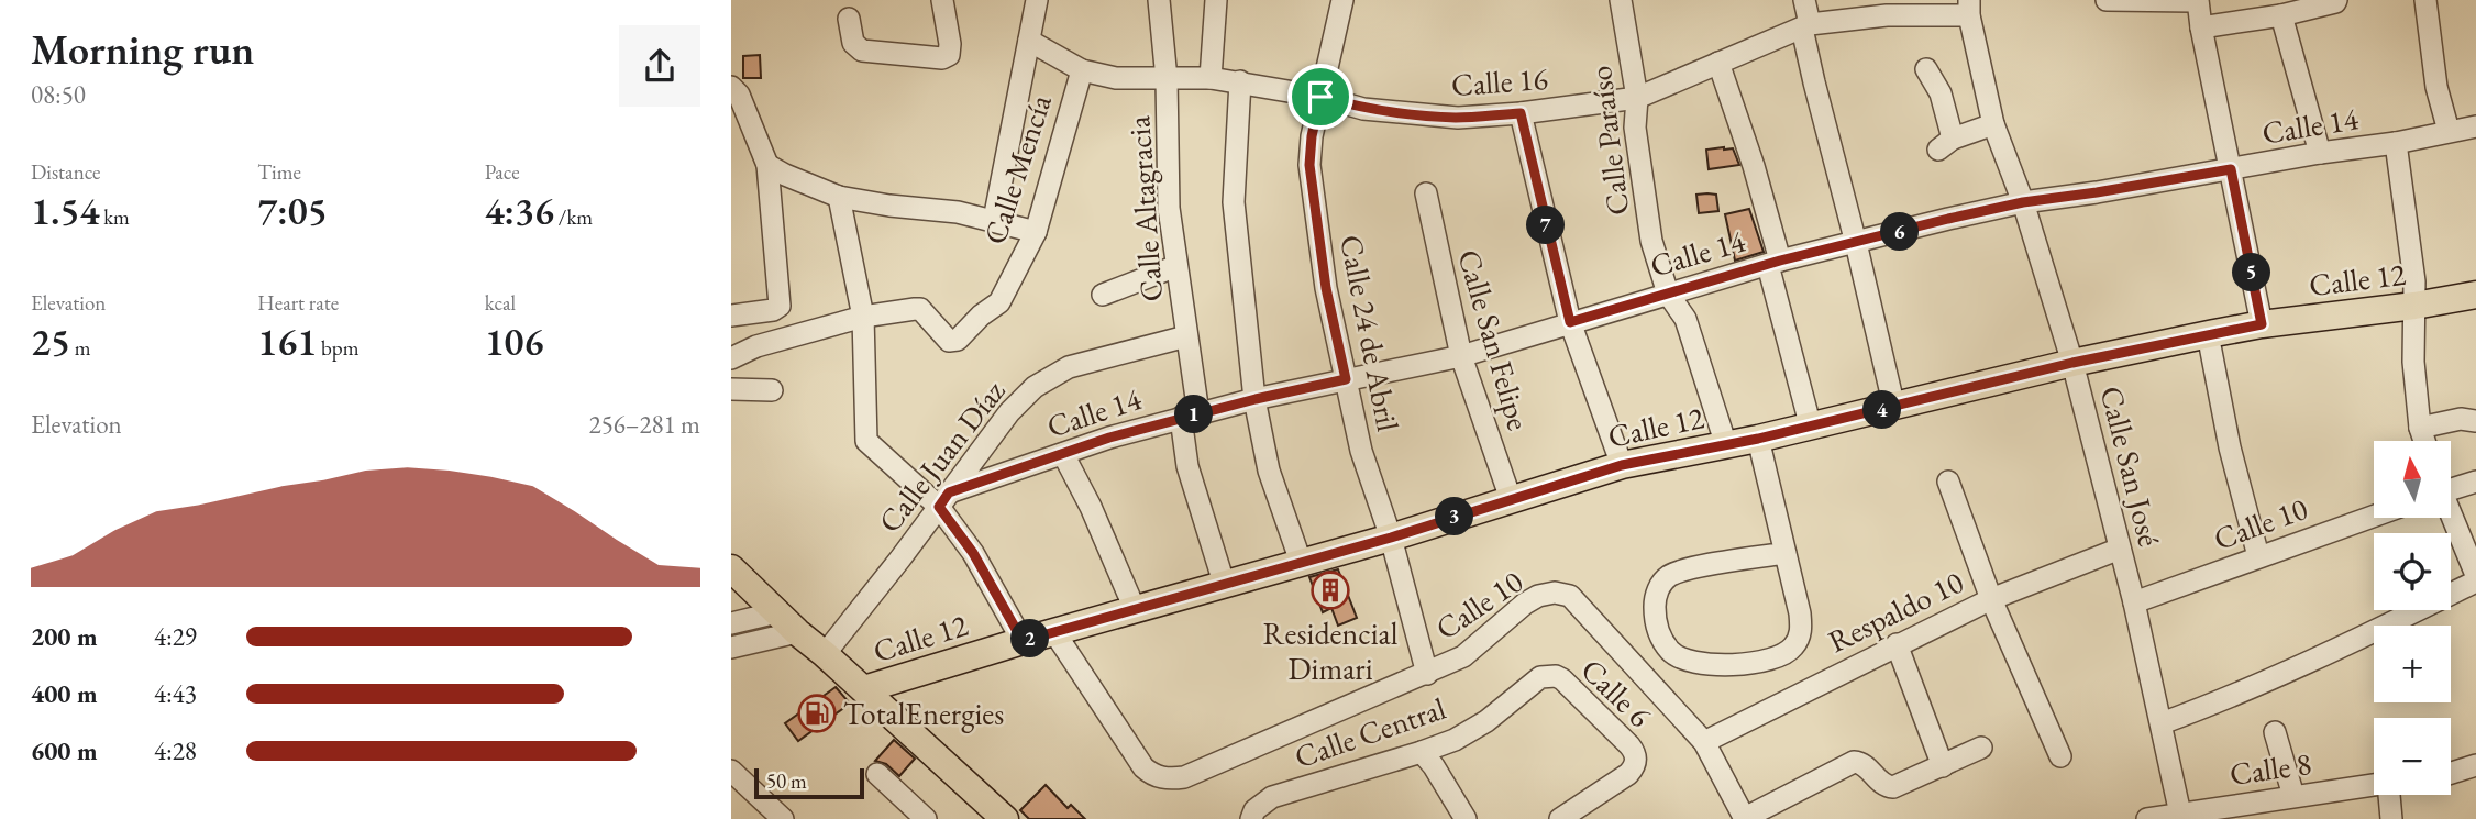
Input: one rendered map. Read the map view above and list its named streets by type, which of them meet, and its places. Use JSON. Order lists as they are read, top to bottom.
{
  "streets": {
    "main road": ["Calle 12"],
    "street": [
      "Calle 16",
      "Calle 14",
      "Calle Paraíso",
      "Calle Mencía",
      "Calle Altagracia",
      "Calle 24 de Abril",
      "Calle San Felipe",
      "Calle Juan Díaz",
      "Calle San José",
      "Calle 10",
      "Respaldo 10",
      "Calle 6",
      "Calle Central",
      "Calle 8"
    ]
  },
  "crossings": [
    ["Calle 16", "Calle Paraíso"],
    ["Calle 16", "Calle Mencía"],
    ["Calle 16", "Calle Altagracia"],
    ["Calle 16", "Calle 24 de Abril"],
    ["Calle 16", "Calle San José"],
    ["Calle 14", "Calle Paraíso"],
    ["Calle 14", "Calle Altagracia"],
    ["Calle 14", "Calle 24 de Abril"],
    ["Calle 14", "Calle San Felipe"],
    ["Calle 14", "Calle Juan Díaz"],
    ["Calle 14", "Calle San José"],
    ["Calle Paraíso", "Calle 12"],
    ["Calle Altagracia", "Calle 12"],
    ["Calle Altagracia", "Calle Juan Díaz"],
    ["Calle 12", "Calle 24 de Abril"],
    ["Calle 12", "Calle San Felipe"],
    ["Calle 12", "Calle San José"],
    ["Calle 12", "Calle 10"],
    ["Calle 24 de Abril", "Calle 10"],
    ["Calle San José", "Calle 10"],
    ["Calle San José", "Respaldo 10"],
    ["Calle San José", "Calle 8"],
    ["Calle 10", "Respaldo 10"],
    ["Calle 6", "Calle Central"]
  ],
  "places": {
    "building": ["Residencial Dimari"],
    "fuel station": ["TotalEnergies"]
  },
  "scale_bar": "50 m",
  "north": "top",
  "page": {
    "heading": ["Morning run", "08:50"],
    "stats": [
      ["Distance", "1.54 km"],
      ["Time", "7:05"],
      ["Pace", "4:36 /km"],
      ["Elevation", "25 m"],
      ["Heart rate", "161 bpm"],
      ["kcal", "106"]
    ],
    "pins": [
      "7",
      "6",
      "5",
      "4",
      "1",
      "3",
      "2"
    ],
    "chart": ["Elevation", "256–281 m"],
    "map_buttons": ["+", "−"],
    "list": [
      {
        "name": "200 m",
        "note": "4:29"
      },
      {
        "name": "400 m",
        "note": "4:43"
      },
      {
        "name": "600 m",
        "note": "4:28"
      }
    ],
    "scale": "50 m"
  }
}
